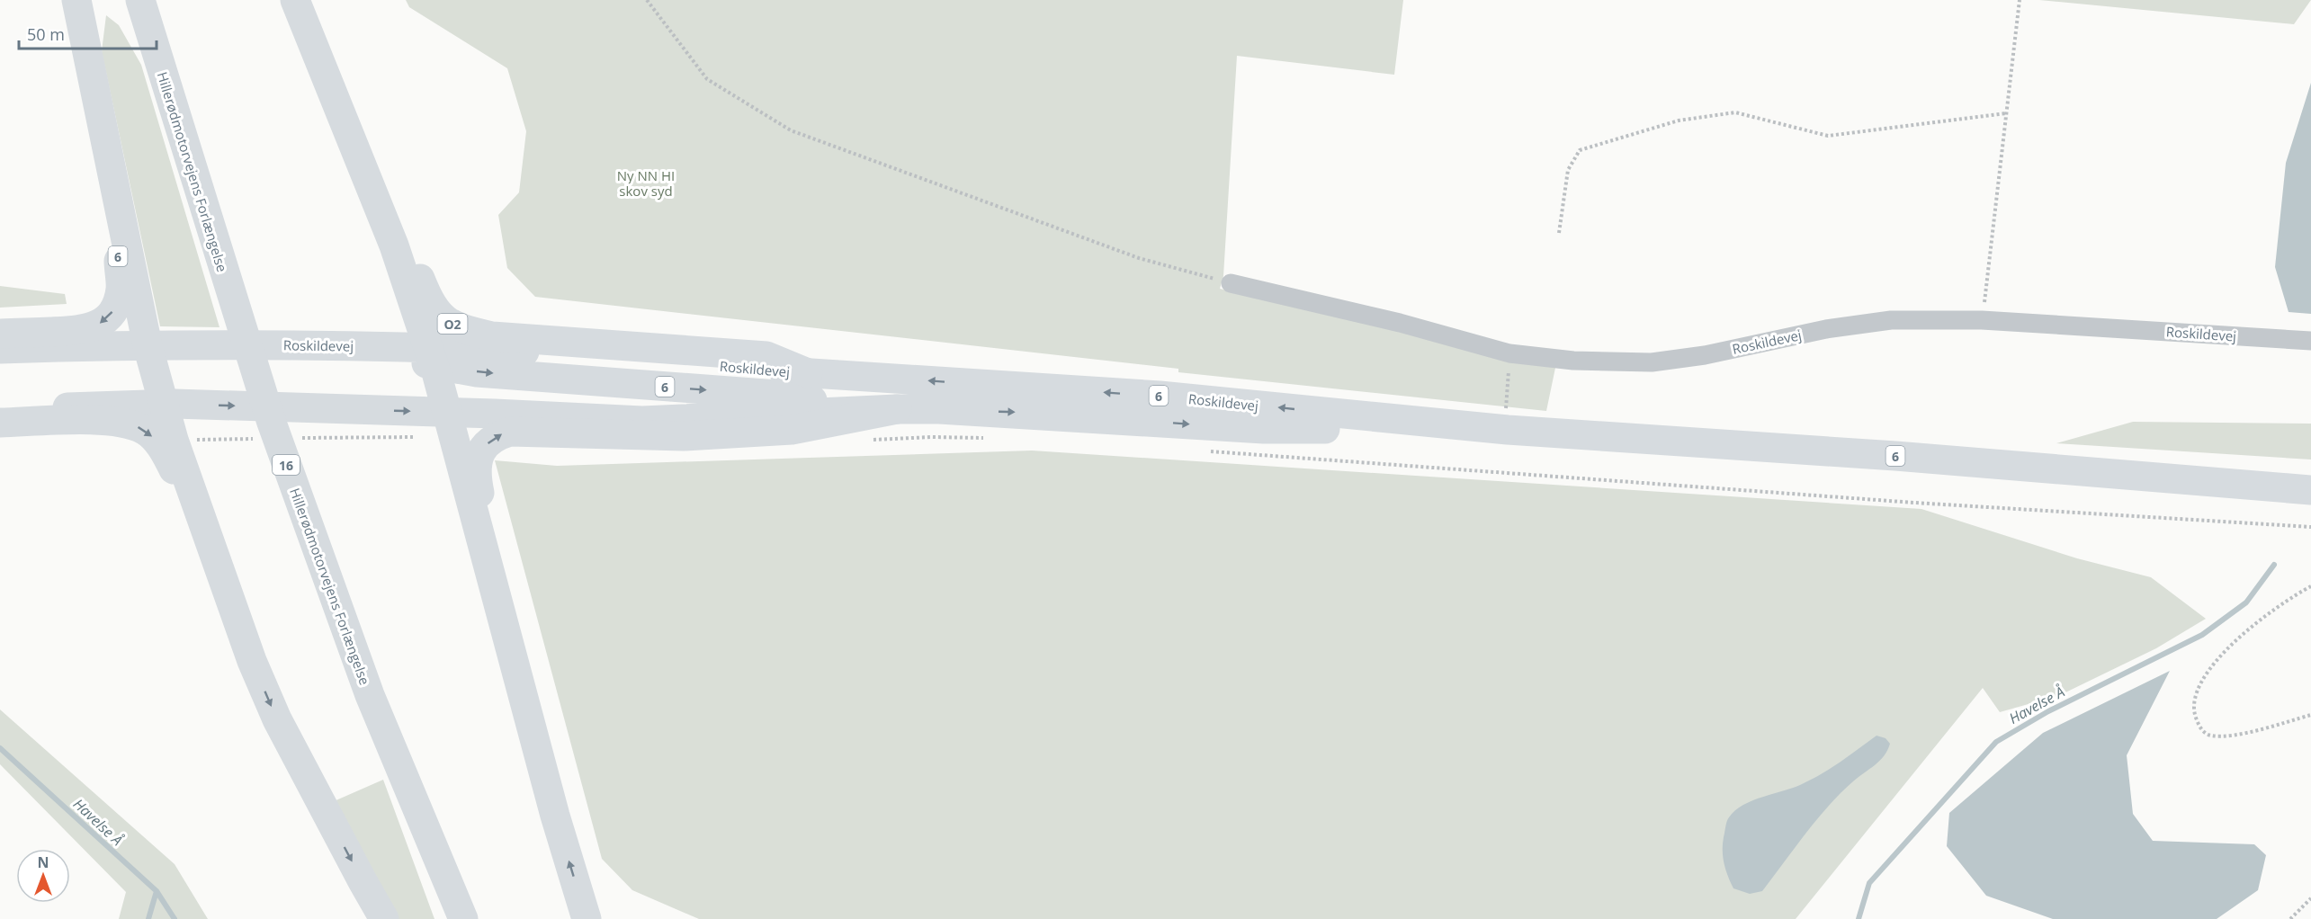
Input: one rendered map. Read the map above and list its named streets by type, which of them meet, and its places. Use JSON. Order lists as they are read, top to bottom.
{
  "streets": {
    "main road": [
      "Hillerødmotorvejens Forlængelse",
      "6",
      "O2",
      "Roskildevej",
      "16"
    ]
  },
  "crossings": [
    ["O2", "Roskildevej"]
  ],
  "water": ["Havelse Å"],
  "parks": ["Ny NN HI skov syd"],
  "scale_bar": "50 m",
  "north": "top"
}
